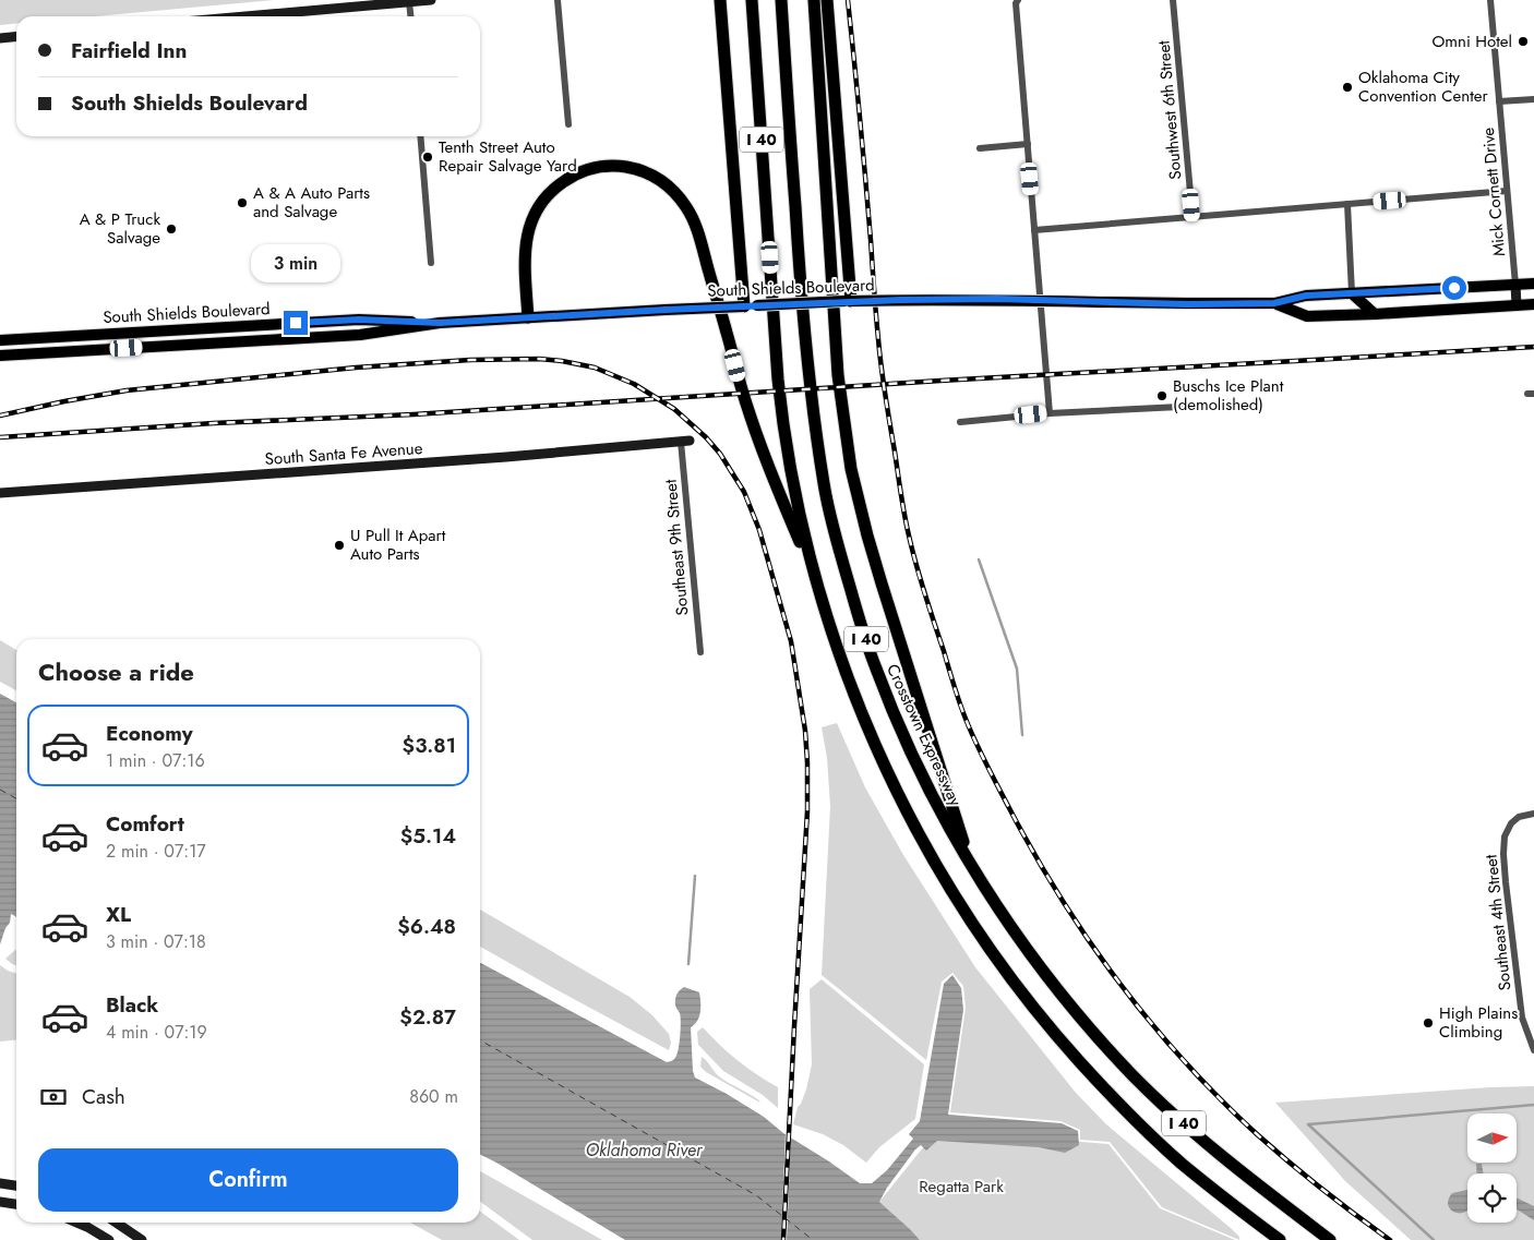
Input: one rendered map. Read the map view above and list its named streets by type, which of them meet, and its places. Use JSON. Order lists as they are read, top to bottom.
{
  "streets": {
    "highway": ["I 40", "Crosstown Expressway"],
    "main road": ["South Shields Boulevard"],
    "street": [
      "Southwest 6th Street",
      "Mick Cornett Drive",
      "South Santa Fe Avenue",
      "Southeast 9th Street",
      "Southeast 4th Street"
    ]
  },
  "crossings": [
    ["Mick Cornett Drive", "South Shields Boulevard"],
    ["South Santa Fe Avenue", "Southeast 9th Street"]
  ],
  "water": ["Oklahoma River"],
  "parks": ["Regatta Park"],
  "places": [
    "Omni Hotel",
    "Oklahoma City Convention Center",
    "Tenth Street Auto Repair Salvage Yard",
    "A & A Auto Parts and Salvage",
    "A & P Truck Salvage",
    "Buschs Ice Plant (demolished)",
    "U Pull It Apart Auto Parts",
    "High Plains Climbing"
  ],
  "north": "right",
  "page": {
    "banner": ["Fairfield Inn", "South Shields Boulevard"],
    "bubble": "3 min",
    "heading": "Choose a ride",
    "list": [
      {
        "name": "Economy",
        "note": "1 min · 07:16",
        "value": "$3.81"
      },
      {
        "name": "Comfort",
        "note": "2 min · 07:17",
        "value": "$5.14"
      },
      {
        "name": "XL",
        "note": "3 min · 07:18",
        "value": "$6.48"
      },
      {
        "name": "Black",
        "note": "4 min · 07:19",
        "value": "$2.87"
      }
    ],
    "pay": ["Cash", "860 m"],
    "buttons": "Confirm"
  }
}
